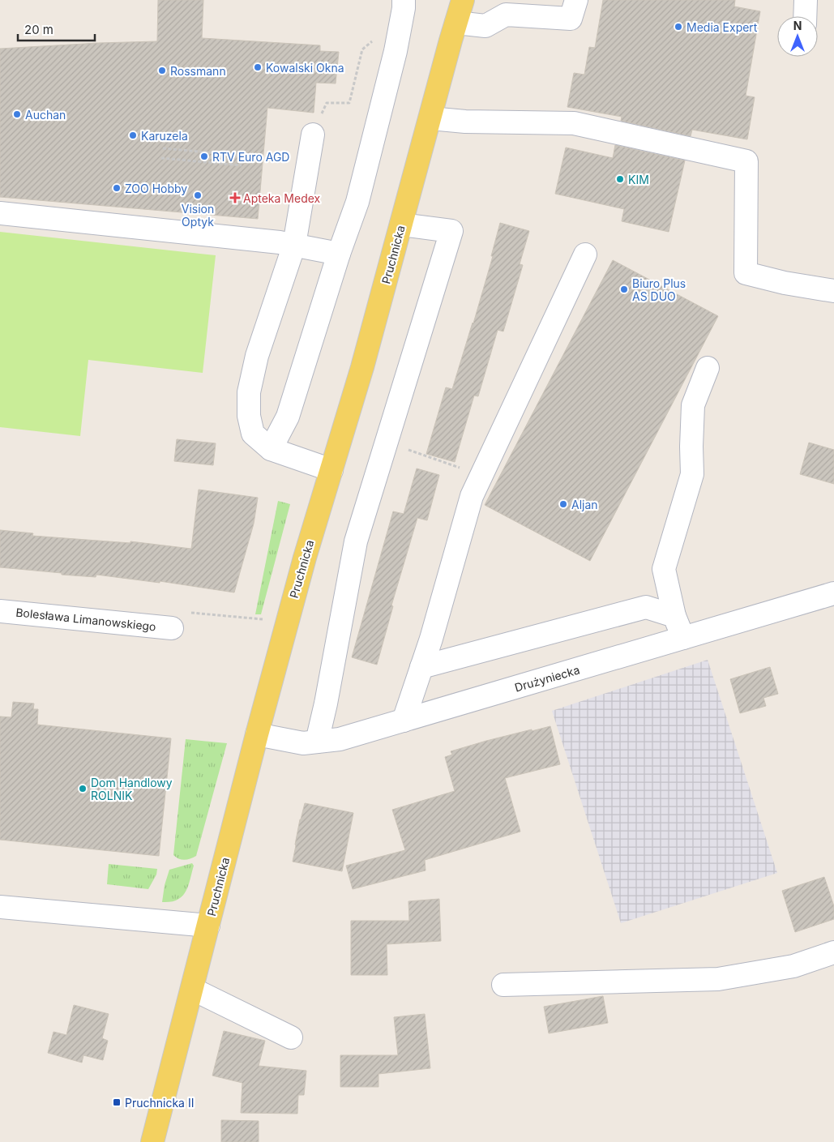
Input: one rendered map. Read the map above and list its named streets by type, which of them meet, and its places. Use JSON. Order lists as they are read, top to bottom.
{
  "streets": {
    "main road": ["Pruchnicka"],
    "street": ["Bolesława Limanowskiego", "Drużyniecka"]
  },
  "crossings": [
    ["Pruchnicka", "Drużyniecka"]
  ],
  "places": {
    "other": [
      "Media Expert",
      "Kowalski Okna",
      "Rossmann",
      "Auchan",
      "Karuzela",
      "RTV Euro AGD",
      "KIM",
      "ZOO Hobby",
      "Vision Optyk",
      "Biuro Plus AS DUO",
      "Aljan",
      "Dom Handlowy ROLNIK"
    ],
    "health": ["Apteka Medex"],
    "transit": ["Pruchnicka II"]
  },
  "scale_bar": "20 m",
  "north": "top"
}
